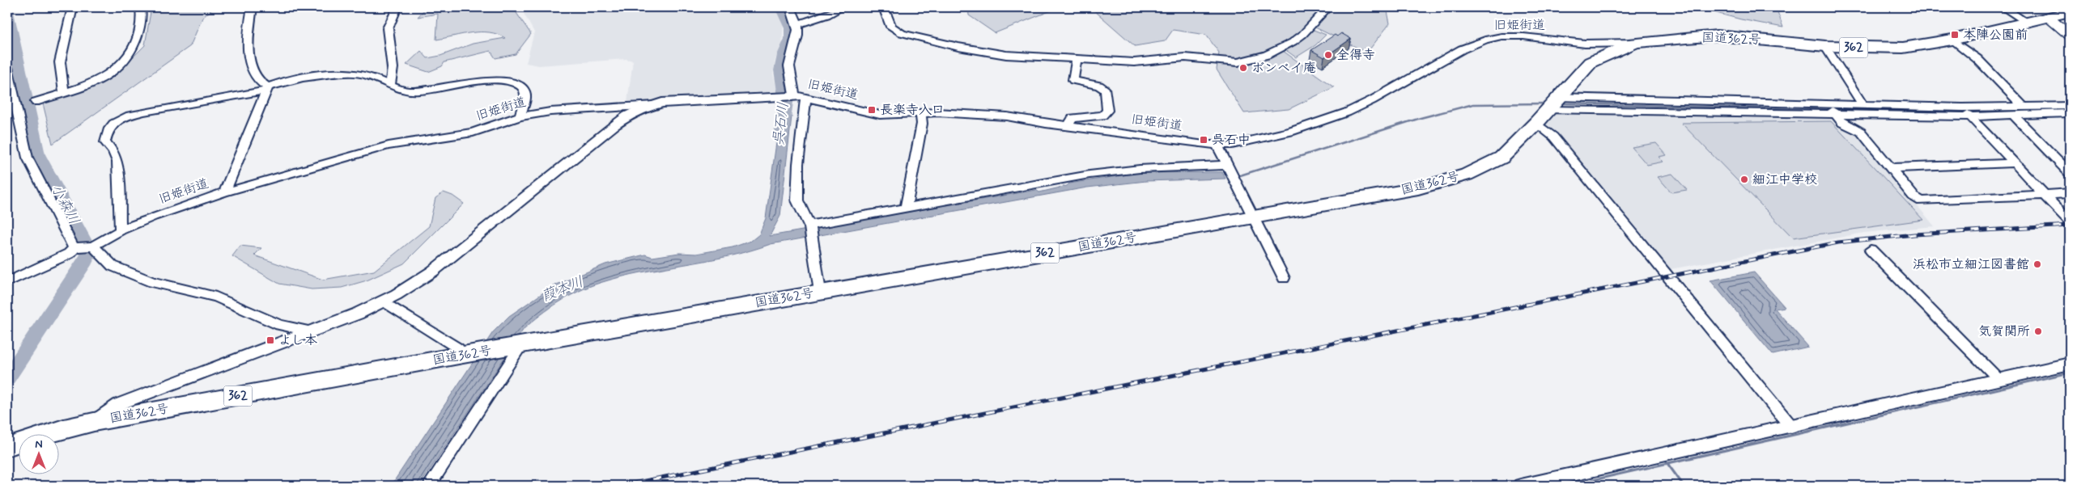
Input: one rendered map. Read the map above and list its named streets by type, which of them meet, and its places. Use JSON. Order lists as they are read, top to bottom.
{
  "streets": {
    "highway": ["国道362号", "362"],
    "street": ["旧姫街道"]
  },
  "crossings": [
    ["旧姫街道", "国道362号"]
  ],
  "water": ["呉石川", "小森川", "葭本川"],
  "places": {
    "transit": [
      "本陣公園前",
      "長楽寺入口",
      "呉石中",
      "よし本"
    ],
    "other": [
      "全得寺",
      "ボンベイ庵",
      "細江中学校",
      "浜松市立細江図書館",
      "気賀関所"
    ]
  },
  "north": "top"
}
